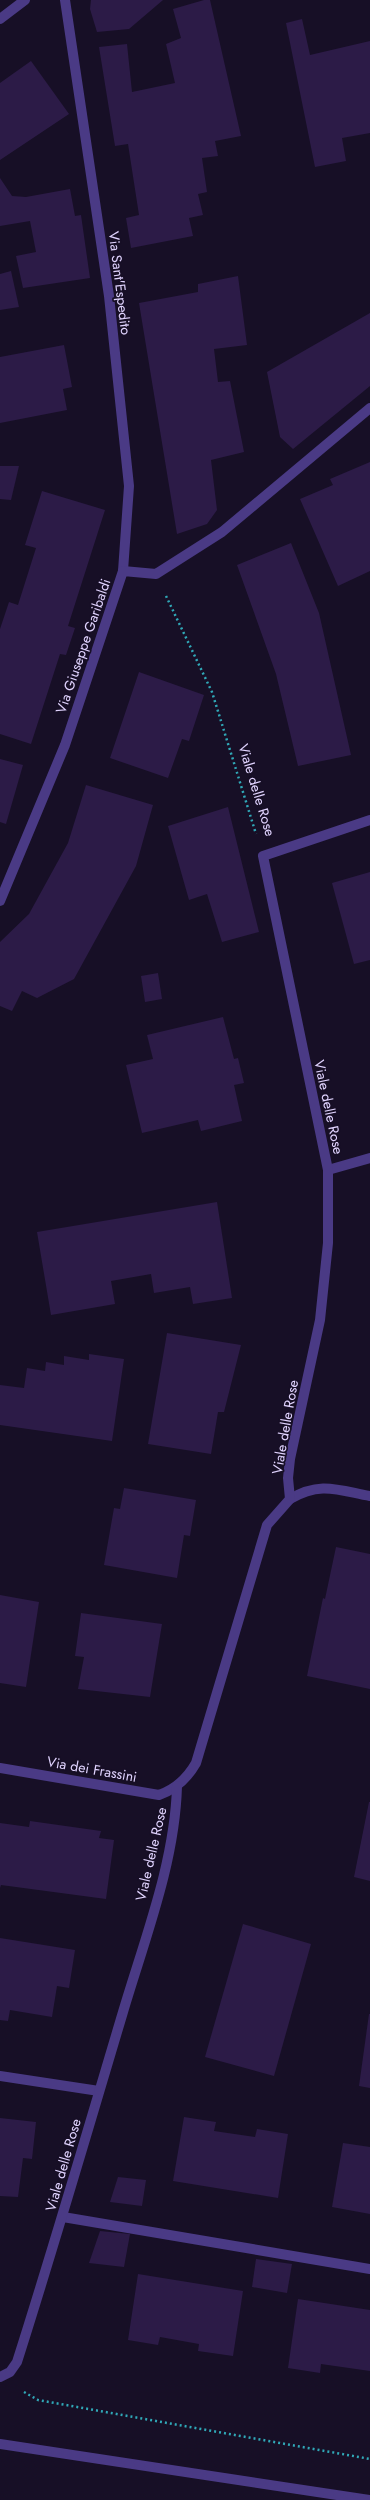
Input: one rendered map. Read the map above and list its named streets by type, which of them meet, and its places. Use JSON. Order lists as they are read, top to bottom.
{
  "streets": {
    "street": [
      "Via Sant'Espedito",
      "Via Giuseppe Garibaldi",
      "Viale delle Rose",
      "Via dei Frassini"
    ]
  },
  "crossings": [
    ["Via Sant'Espedito", "Via Giuseppe Garibaldi"],
    ["Via Giuseppe Garibaldi", "Viale delle Rose"],
    ["Viale delle Rose", "Via dei Frassini"]
  ]
}
